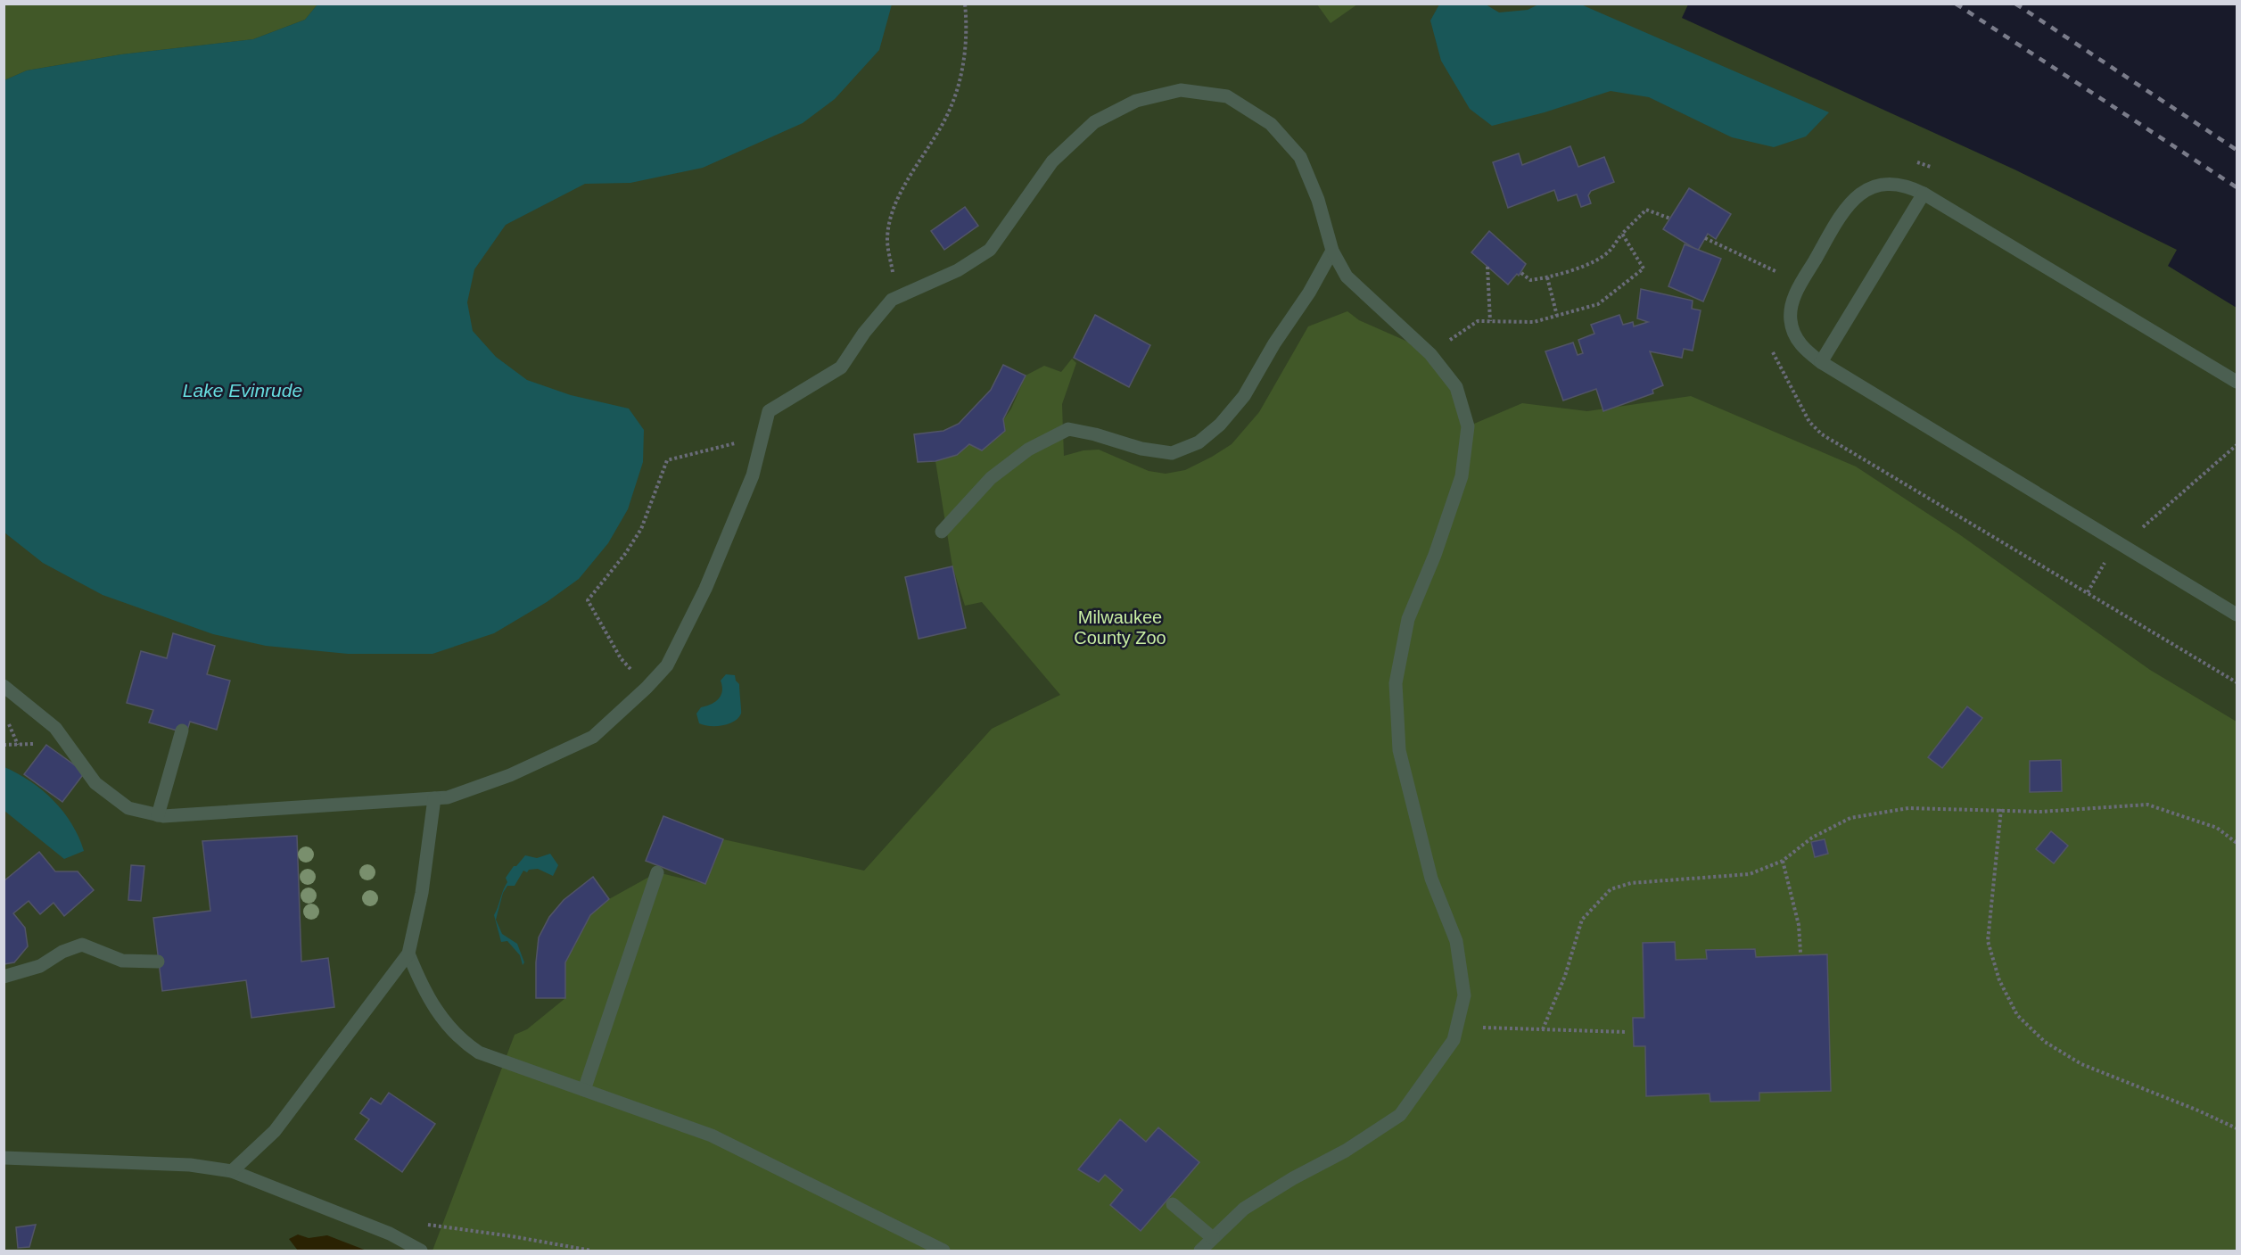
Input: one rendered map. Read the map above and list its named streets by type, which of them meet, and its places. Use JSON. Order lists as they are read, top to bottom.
{
  "water": ["Lake Evinrude"],
  "parks": ["Milwaukee County Zoo"]
}
